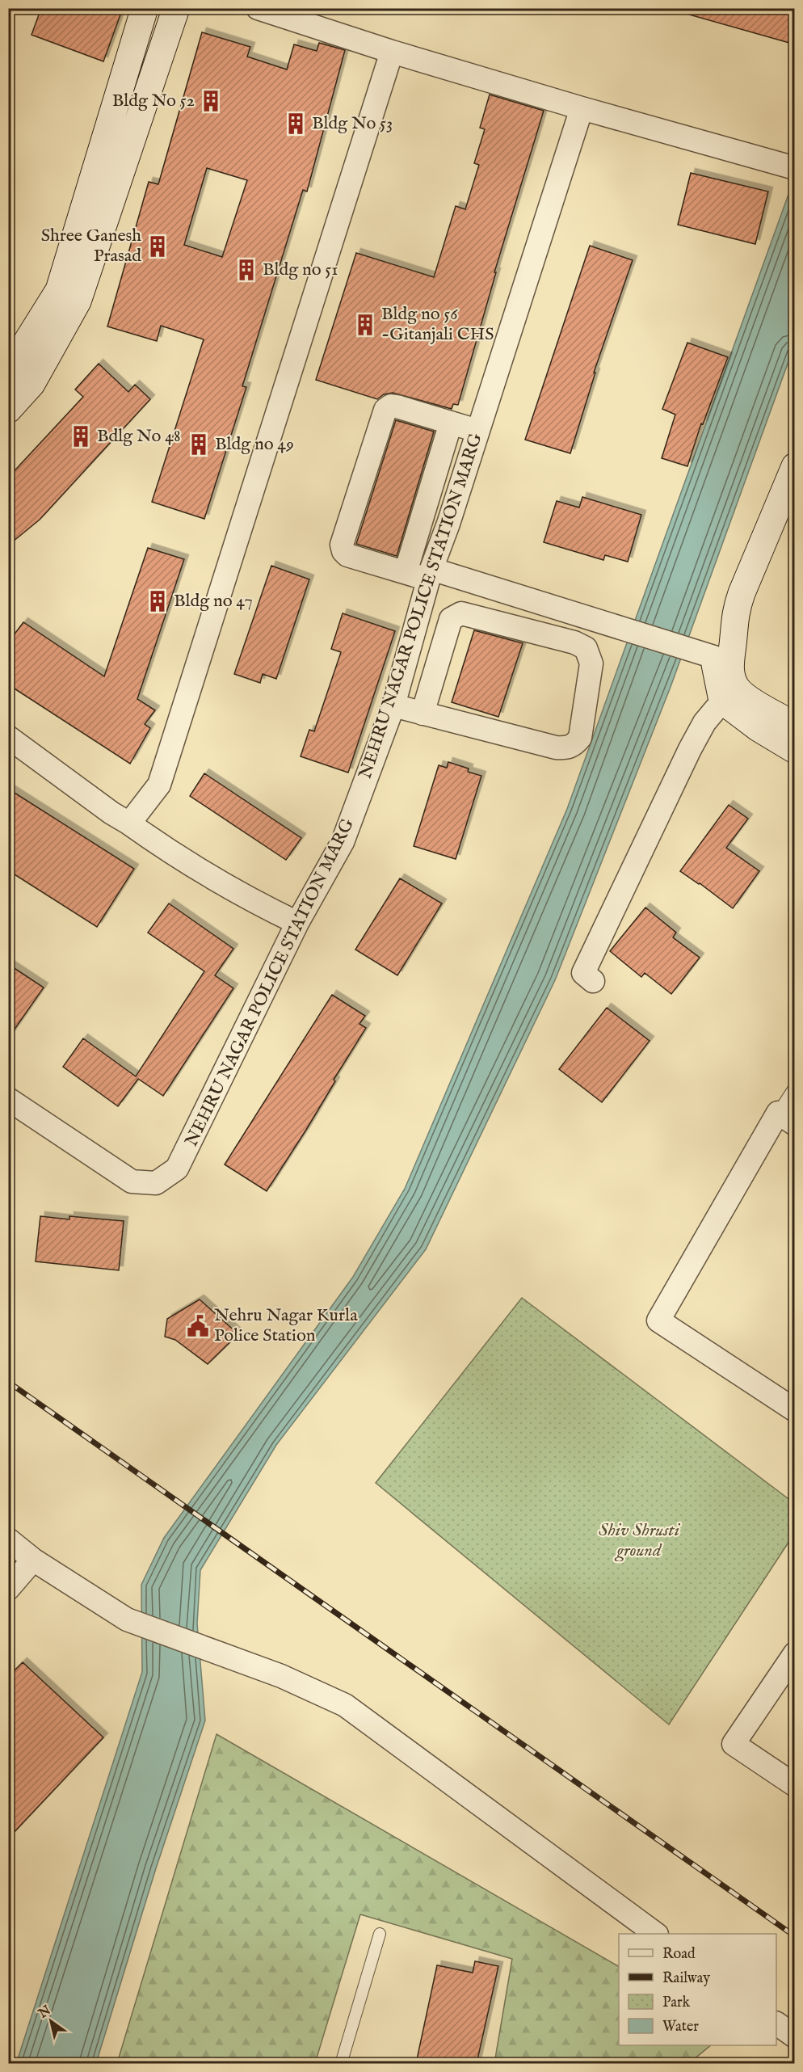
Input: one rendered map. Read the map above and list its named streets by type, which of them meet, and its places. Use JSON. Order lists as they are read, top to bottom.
{
  "streets": {
    "street": ["NEHRU NAGAR POLICE STATION MARG"]
  },
  "parks": ["Shiv Shrusti ground"],
  "places": {
    "building": [
      "Bldg No 52",
      "Bldg No 53",
      "Shree Ganesh Prasad",
      "Bldg no 51",
      "Bldg no 56 -Gitanjali CHS",
      "Bdlg No 48",
      "Bldg no 49",
      "Bldg no 47"
    ],
    "public building": ["Nehru Nagar Kurla Police Station"]
  },
  "legend": [
    "Road",
    "Railway",
    "Park",
    "Water"
  ],
  "north": "top left"
}
